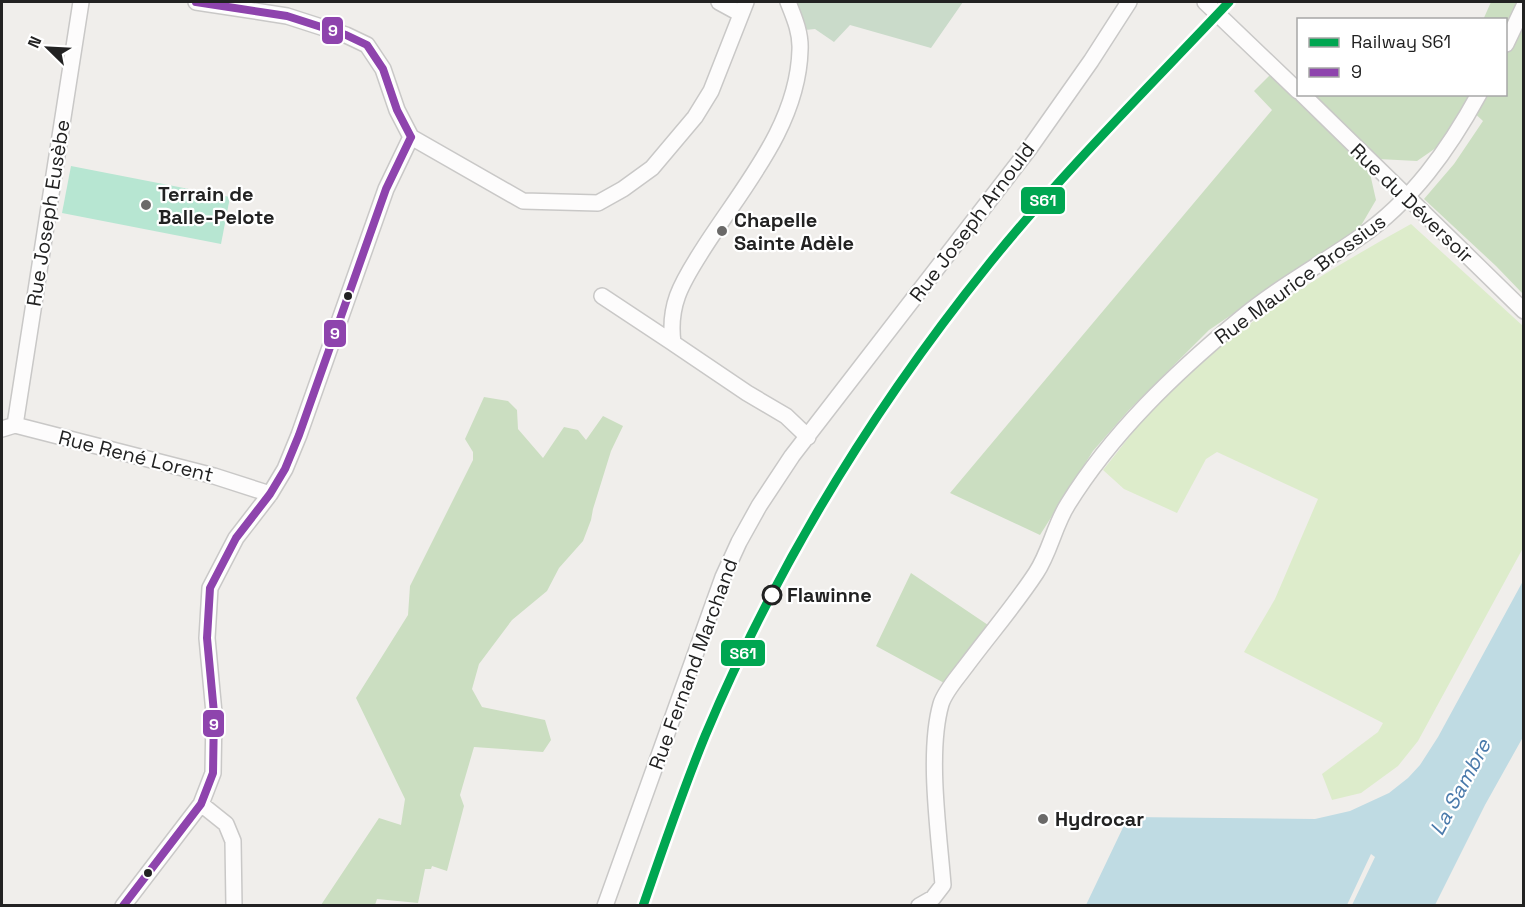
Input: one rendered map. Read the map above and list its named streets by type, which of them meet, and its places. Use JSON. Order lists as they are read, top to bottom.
{
  "streets": {
    "street": [
      "Rue du Déversoir",
      "Rue Joseph Eusèbe",
      "Rue Joseph Arnould",
      "Rue Maurice Brossius",
      "Rue René Lorent",
      "Rue Fernand Marchand"
    ]
  },
  "crossings": [
    ["Rue du Déversoir", "Rue Maurice Brossius"],
    ["Rue Joseph Eusèbe", "Rue René Lorent"],
    ["Rue Joseph Arnould", "Rue Fernand Marchand"]
  ],
  "water": ["La Sambre"],
  "places": [
    "Terrain de Balle-Pelote",
    "Chapelle Sainte Adèle",
    "Flawinne",
    "Hydrocar"
  ],
  "lines": ["rail line S61", "transit line 9"],
  "legend": ["Railway S61", "9"],
  "north": "top left"
}
